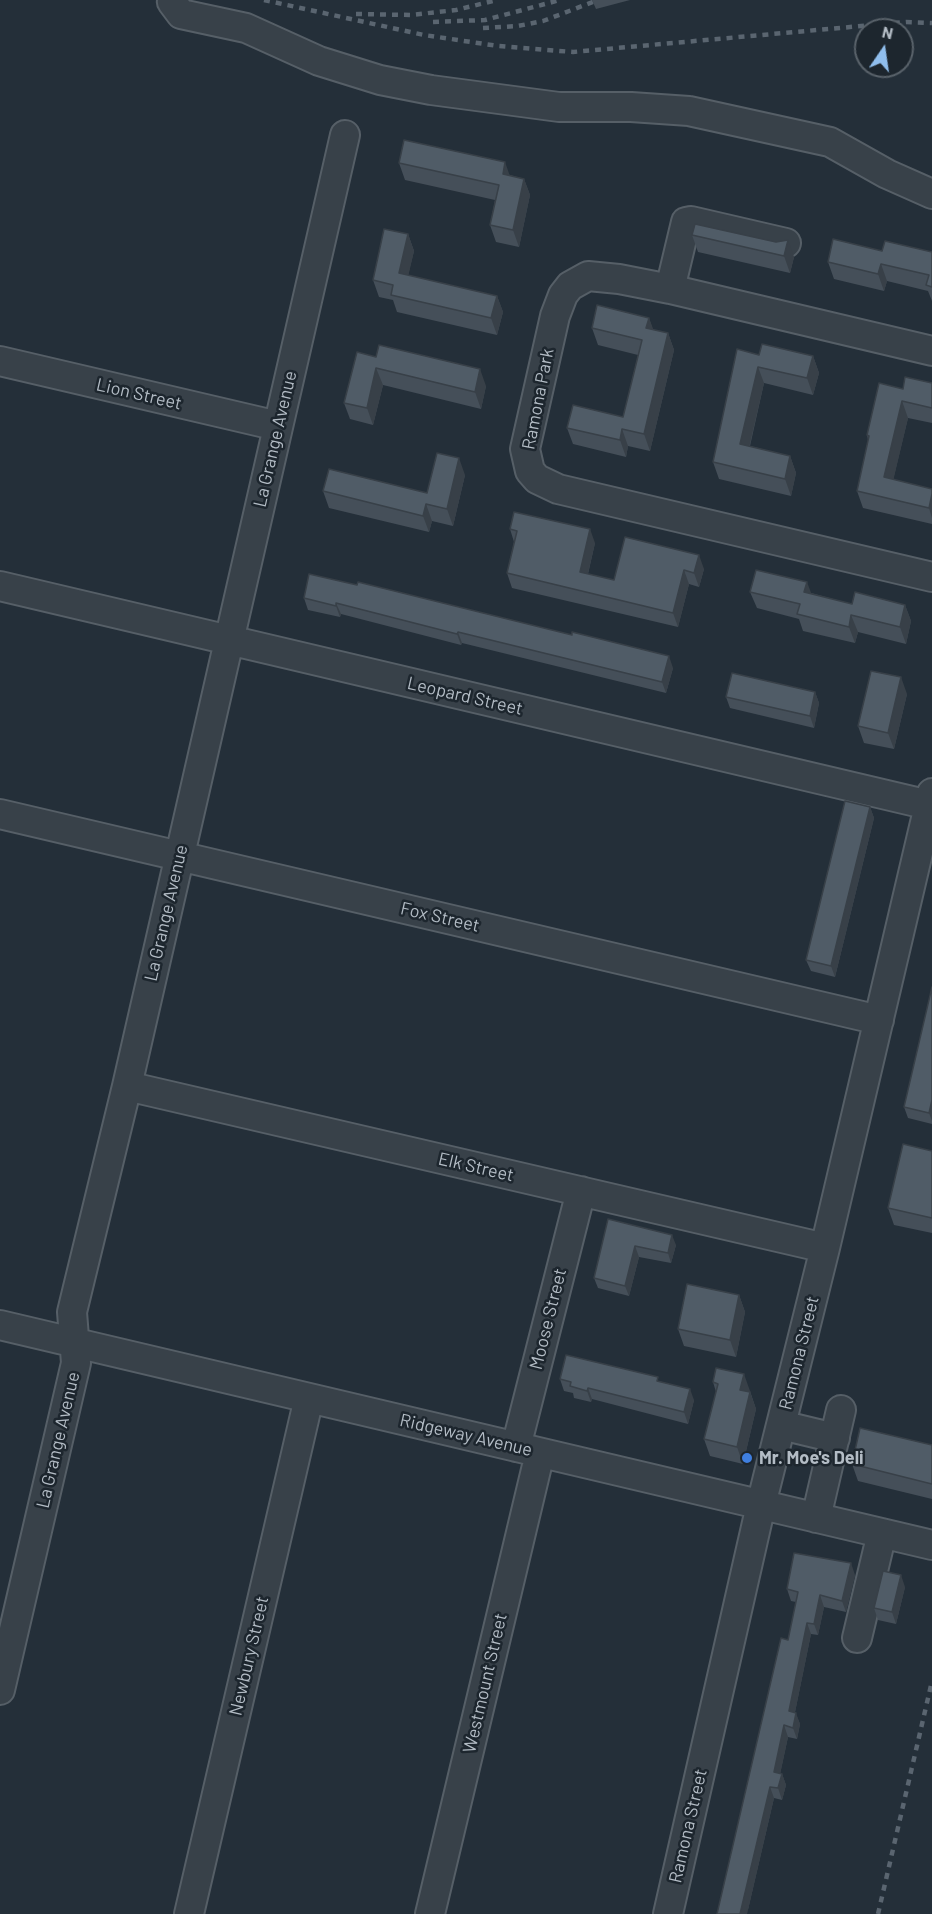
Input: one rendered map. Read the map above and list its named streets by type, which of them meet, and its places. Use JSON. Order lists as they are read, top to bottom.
{
  "streets": {
    "street": [
      "Lion Street",
      "Ramona Park",
      "La Grange Avenue",
      "Leopard Street",
      "Fox Street",
      "Elk Street",
      "Moose Street",
      "Ramona Street",
      "Ridgeway Avenue",
      "Newbury Street",
      "Westmount Street"
    ]
  },
  "crossings": [
    ["Lion Street", "La Grange Avenue"],
    ["La Grange Avenue", "Leopard Street"],
    ["La Grange Avenue", "Fox Street"],
    ["La Grange Avenue", "Elk Street"],
    ["La Grange Avenue", "Ridgeway Avenue"],
    ["Leopard Street", "Ramona Street"],
    ["Fox Street", "Ramona Street"],
    ["Elk Street", "Moose Street"],
    ["Elk Street", "Ramona Street"],
    ["Moose Street", "Ridgeway Avenue"],
    ["Moose Street", "Westmount Street"],
    ["Ramona Street", "Ridgeway Avenue"],
    ["Ridgeway Avenue", "Newbury Street"],
    ["Ridgeway Avenue", "Westmount Street"]
  ],
  "places": ["Mr. Moe's Deli"],
  "north": "top"
}
